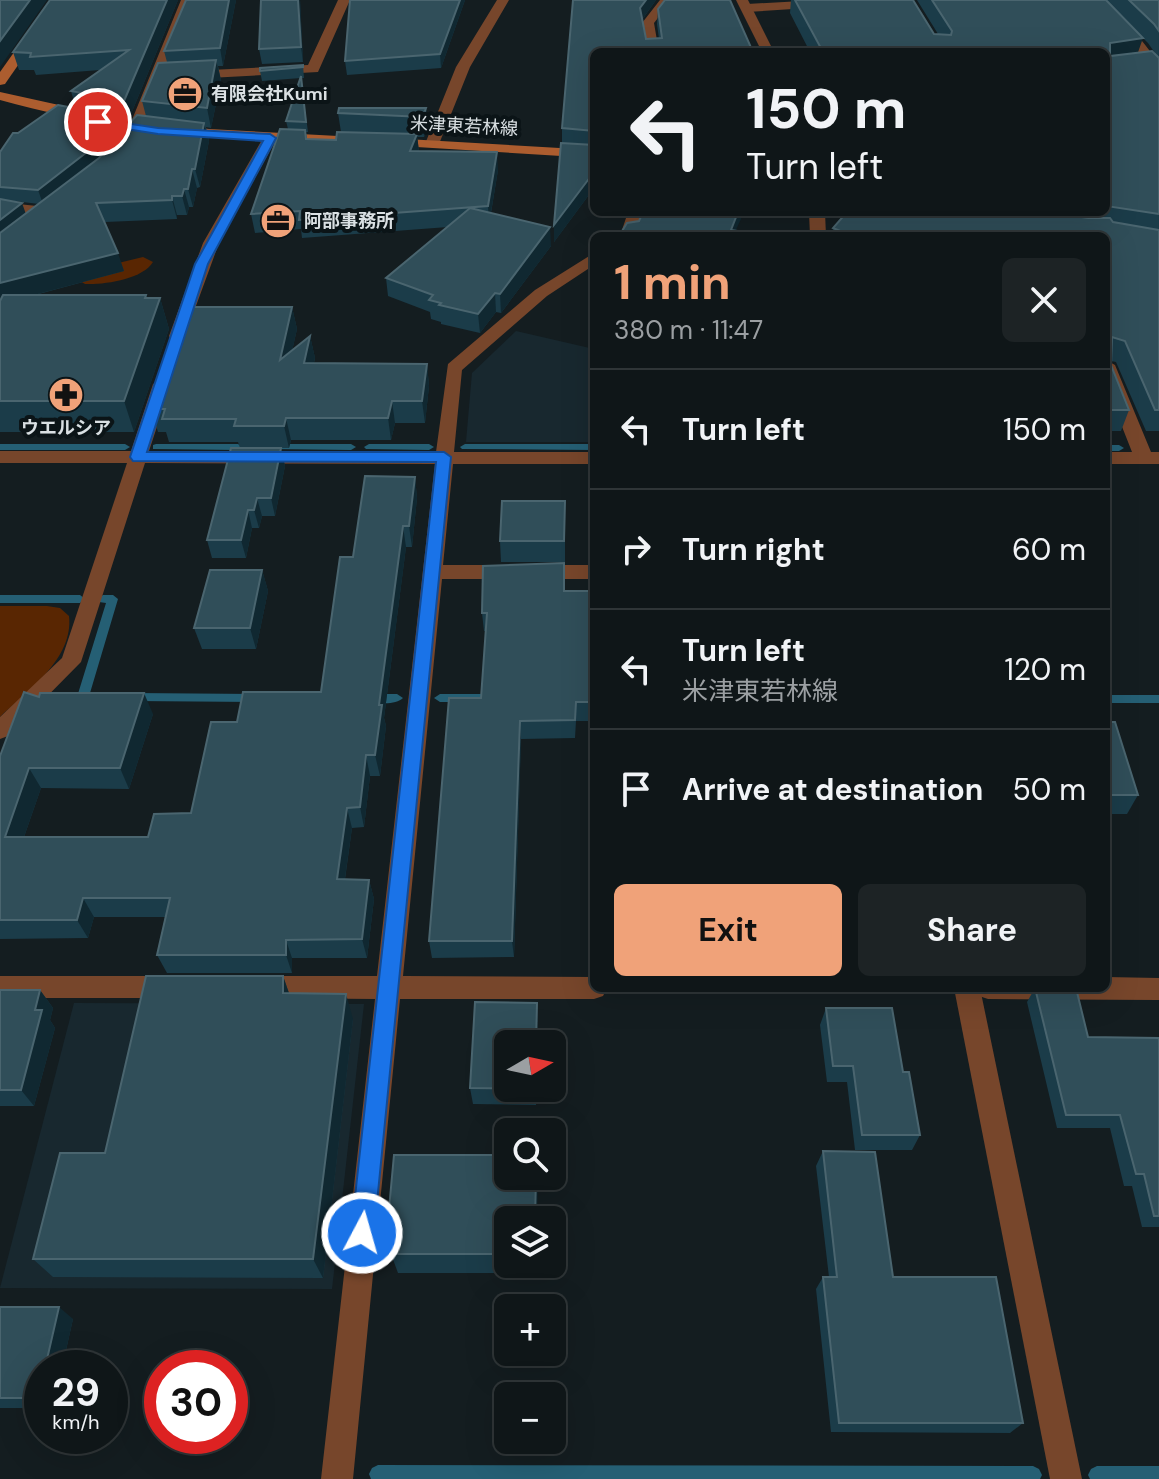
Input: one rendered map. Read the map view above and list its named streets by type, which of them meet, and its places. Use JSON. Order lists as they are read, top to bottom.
{
  "streets": {
    "main road": ["米津東若林線"]
  },
  "places": {
    "office": ["有限会社Kumi", "阿部事務所"],
    "pharmacy": ["ウエルシア"]
  },
  "north": "right",
  "page": {
    "turn": ["150 m", "Turn left"],
    "heading": ["1 min", "380 m · 11:47"],
    "list": [
      {
        "name": "Turn left",
        "value": "150 m"
      },
      {
        "name": "Turn right",
        "value": "60 m"
      },
      {
        "name": "Turn left",
        "note": "米津東若林線",
        "value": "120 m"
      },
      {
        "name": "Arrive at destination",
        "value": "50 m"
      }
    ],
    "buttons": ["Exit", "Share"],
    "map_buttons": ["+", "−"],
    "speed": "29 km/h",
    "limit": "30"
  }
}
